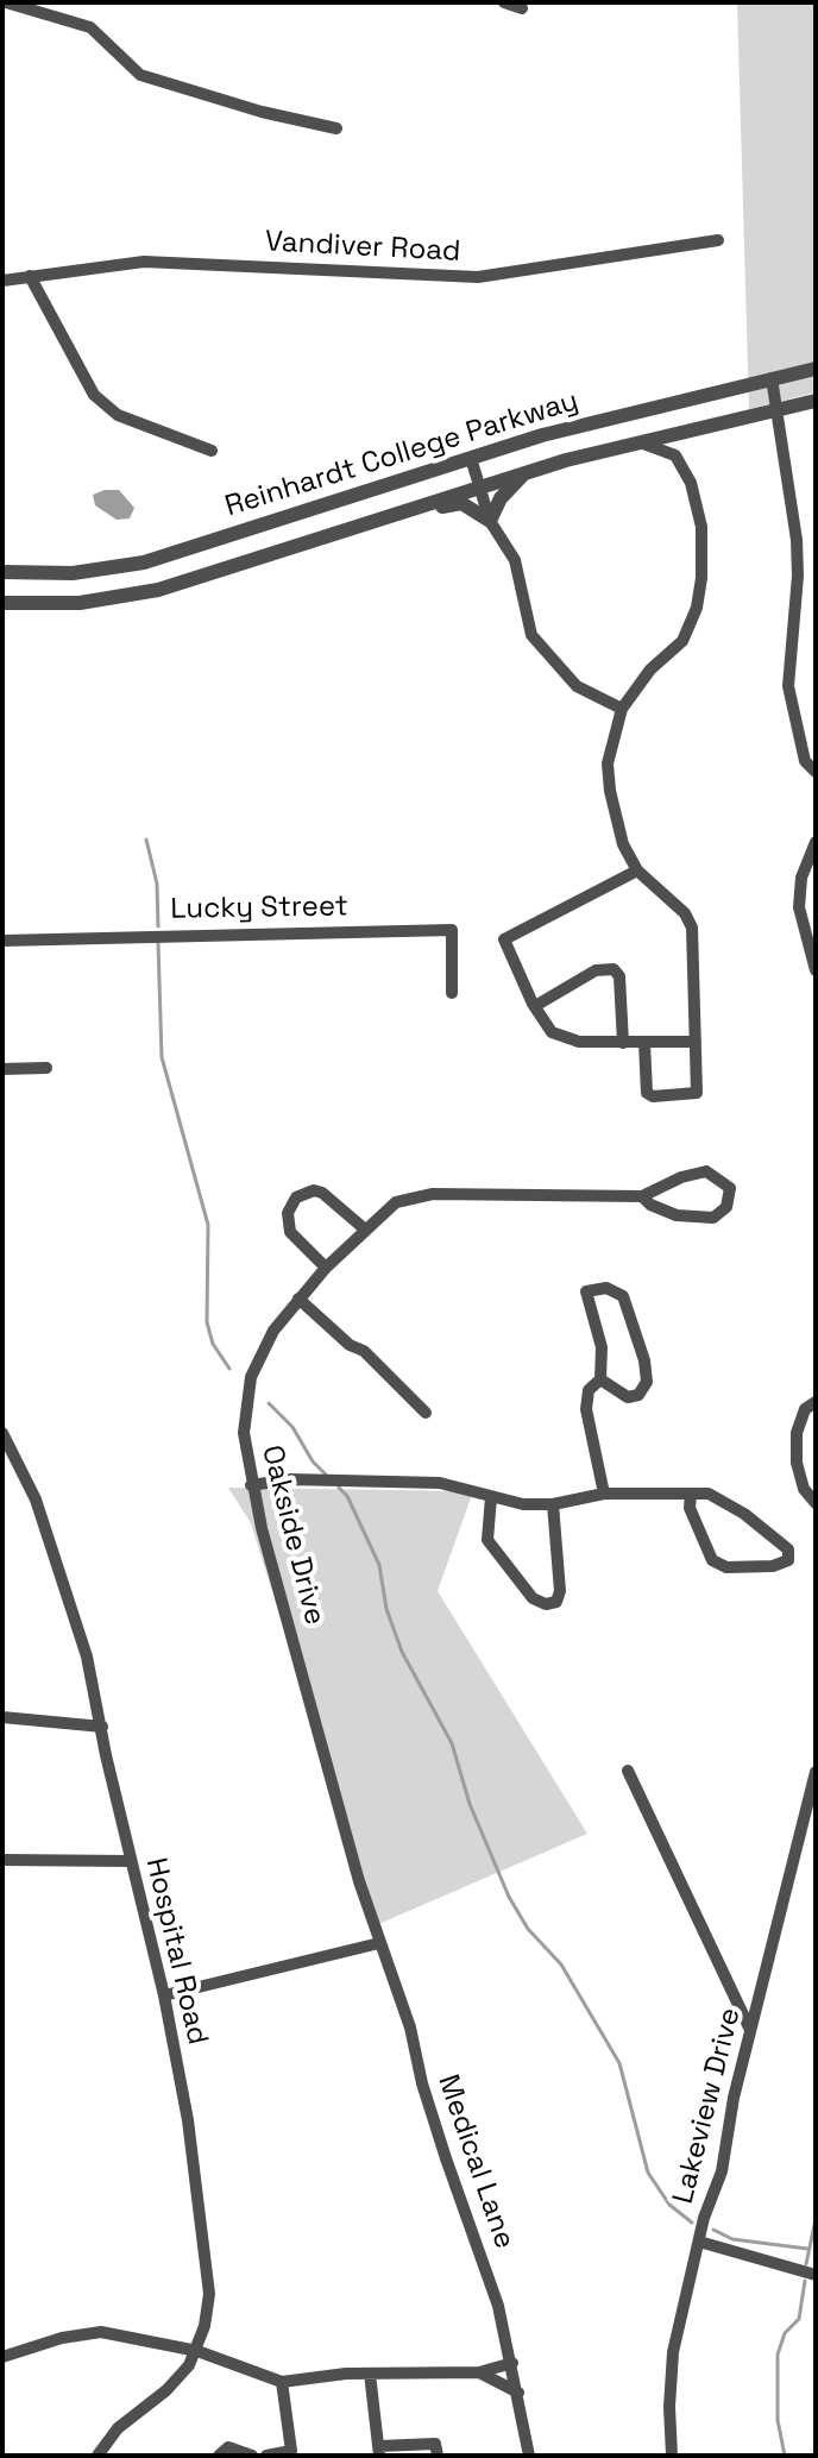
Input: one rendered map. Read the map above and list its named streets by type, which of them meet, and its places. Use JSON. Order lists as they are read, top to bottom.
{
  "streets": {
    "street": [
      "Vandiver Road",
      "Reinhardt College Parkway",
      "Lucky Street",
      "Oakside Drive",
      "Hospital Road",
      "Lakeview Drive",
      "Medical Lane"
    ]
  },
  "crossings": [
    ["Oakside Drive", "Medical Lane"]
  ]
}
